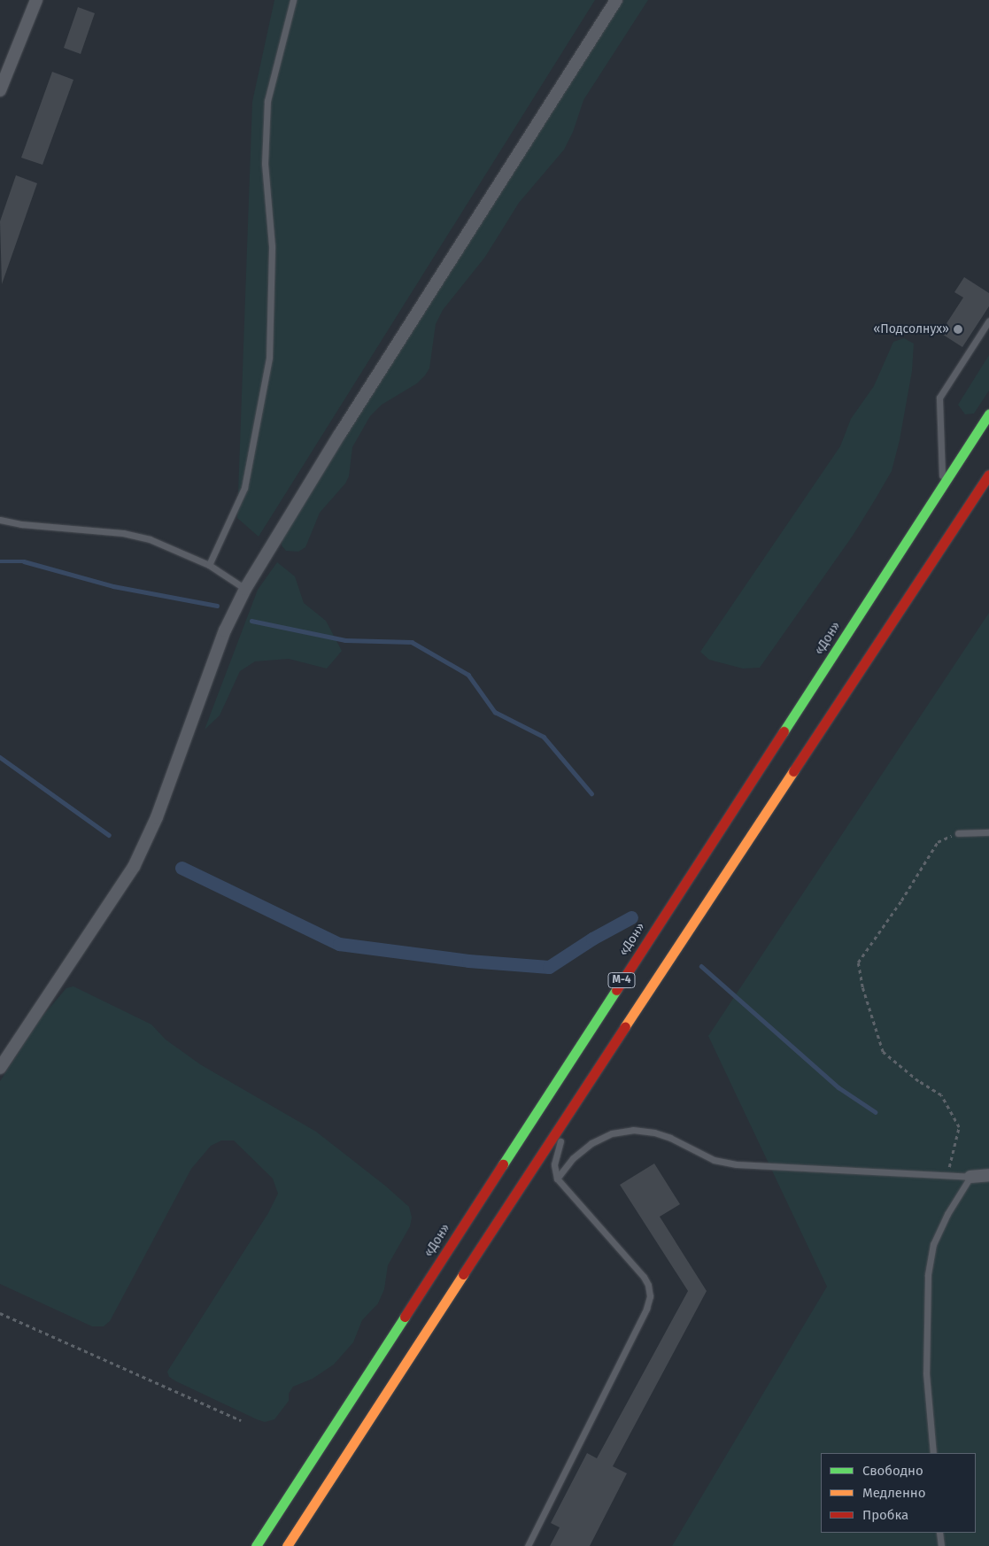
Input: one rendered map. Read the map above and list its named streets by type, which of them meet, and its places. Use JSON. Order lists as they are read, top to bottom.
{
  "streets": {
    "highway": ["«Дон»", "М-4"]
  },
  "places": ["«Подсолнух»"],
  "legend": ["Свободно", "Медленно", "Пробка"]
}
